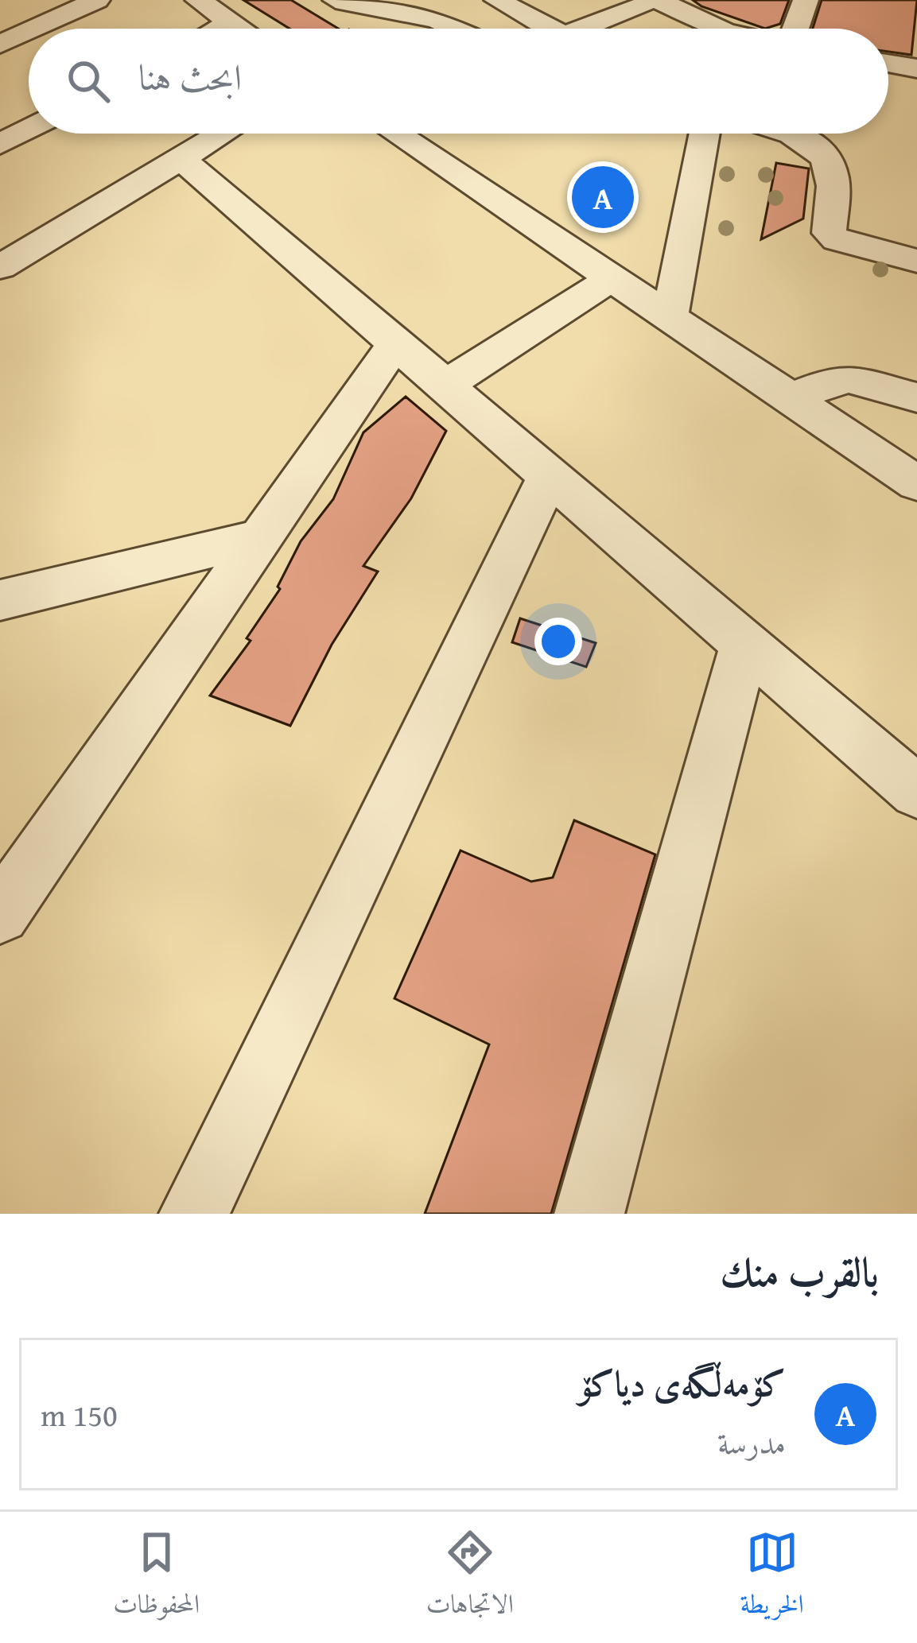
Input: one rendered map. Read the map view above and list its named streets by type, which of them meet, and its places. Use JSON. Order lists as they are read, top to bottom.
{
  "page": {
    "search": "ابحث هنا",
    "pins": "A",
    "heading": "بالقرب منك",
    "list": [
      {
        "mark": "A",
        "name": "کۆمەڵگەی دیاکۆ",
        "note": "مدرسة",
        "value": "150 m"
      }
    ],
    "nav": ["الخريطة", "الاتجاهات", "المحفوظات"]
  }
}
